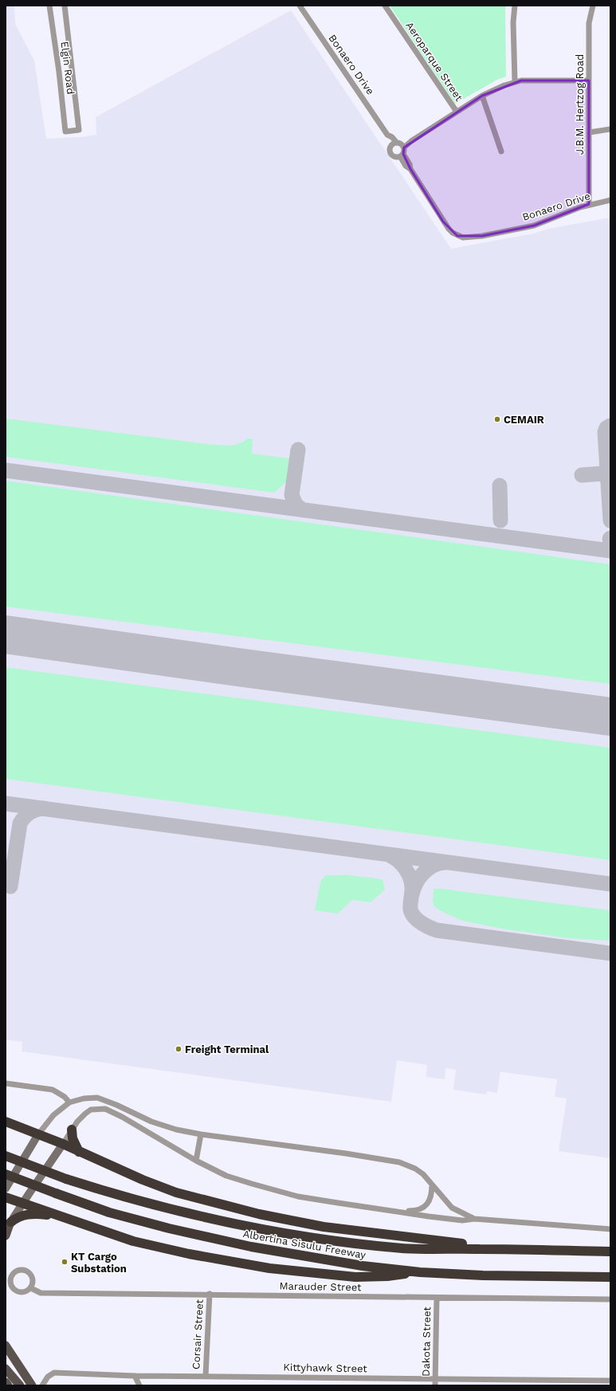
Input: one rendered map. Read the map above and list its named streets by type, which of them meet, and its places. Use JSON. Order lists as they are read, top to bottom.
{
  "streets": {
    "highway": ["Albertina Sisulu Freeway"],
    "street": [
      "Aeroparque Street",
      "Bonaero Drive",
      "Elgin Road",
      "J.B.M. Hertzog Road",
      "Marauder Street",
      "Corsair Street",
      "Dakota Street",
      "Kittyhawk Street"
    ]
  },
  "crossings": [
    ["Bonaero Drive", "J.B.M. Hertzog Road"],
    ["Marauder Street", "Corsair Street"],
    ["Marauder Street", "Dakota Street"],
    ["Corsair Street", "Kittyhawk Street"],
    ["Dakota Street", "Kittyhawk Street"]
  ],
  "places": ["CEMAIR", "Freight Terminal", "KT Cargo Substation"]
}
